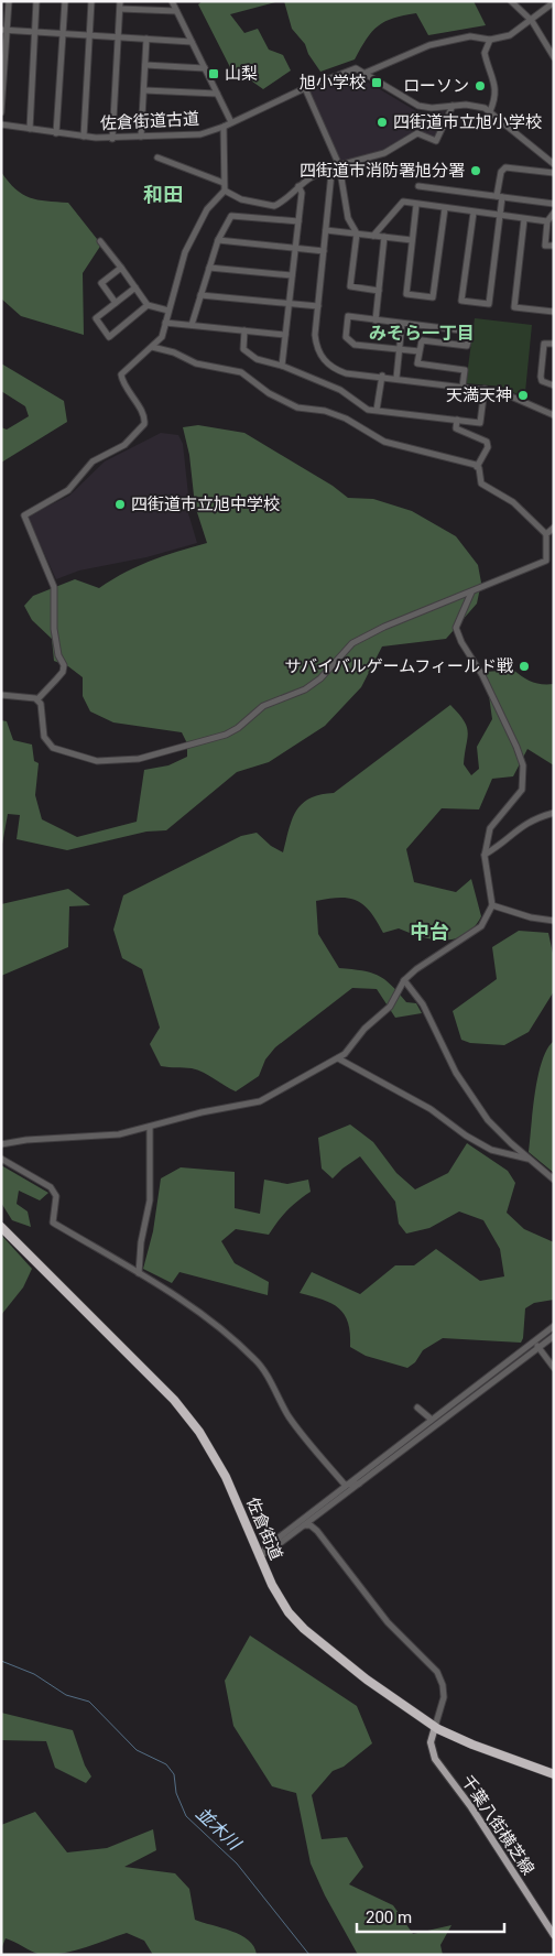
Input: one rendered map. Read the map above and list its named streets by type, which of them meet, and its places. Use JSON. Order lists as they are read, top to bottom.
{
  "streets": {
    "highway": ["佐倉街道"],
    "main road": ["千葉八街横芝線"],
    "street": ["佐倉街道古道"]
  },
  "crossings": [
    ["佐倉街道", "千葉八街横芝線"]
  ],
  "districts": ["和田", "みそら一丁目", "中台"],
  "water": ["並木川"],
  "places": {
    "transit": ["山梨", "旭小学校"],
    "other": [
      "ローソン",
      "四街道市立旭小学校",
      "四街道市消防署旭分署",
      "天満天神",
      "四街道市立旭中学校",
      "サバイバルゲームフィールド戦"
    ]
  },
  "scale_bar": "200 m"
}
